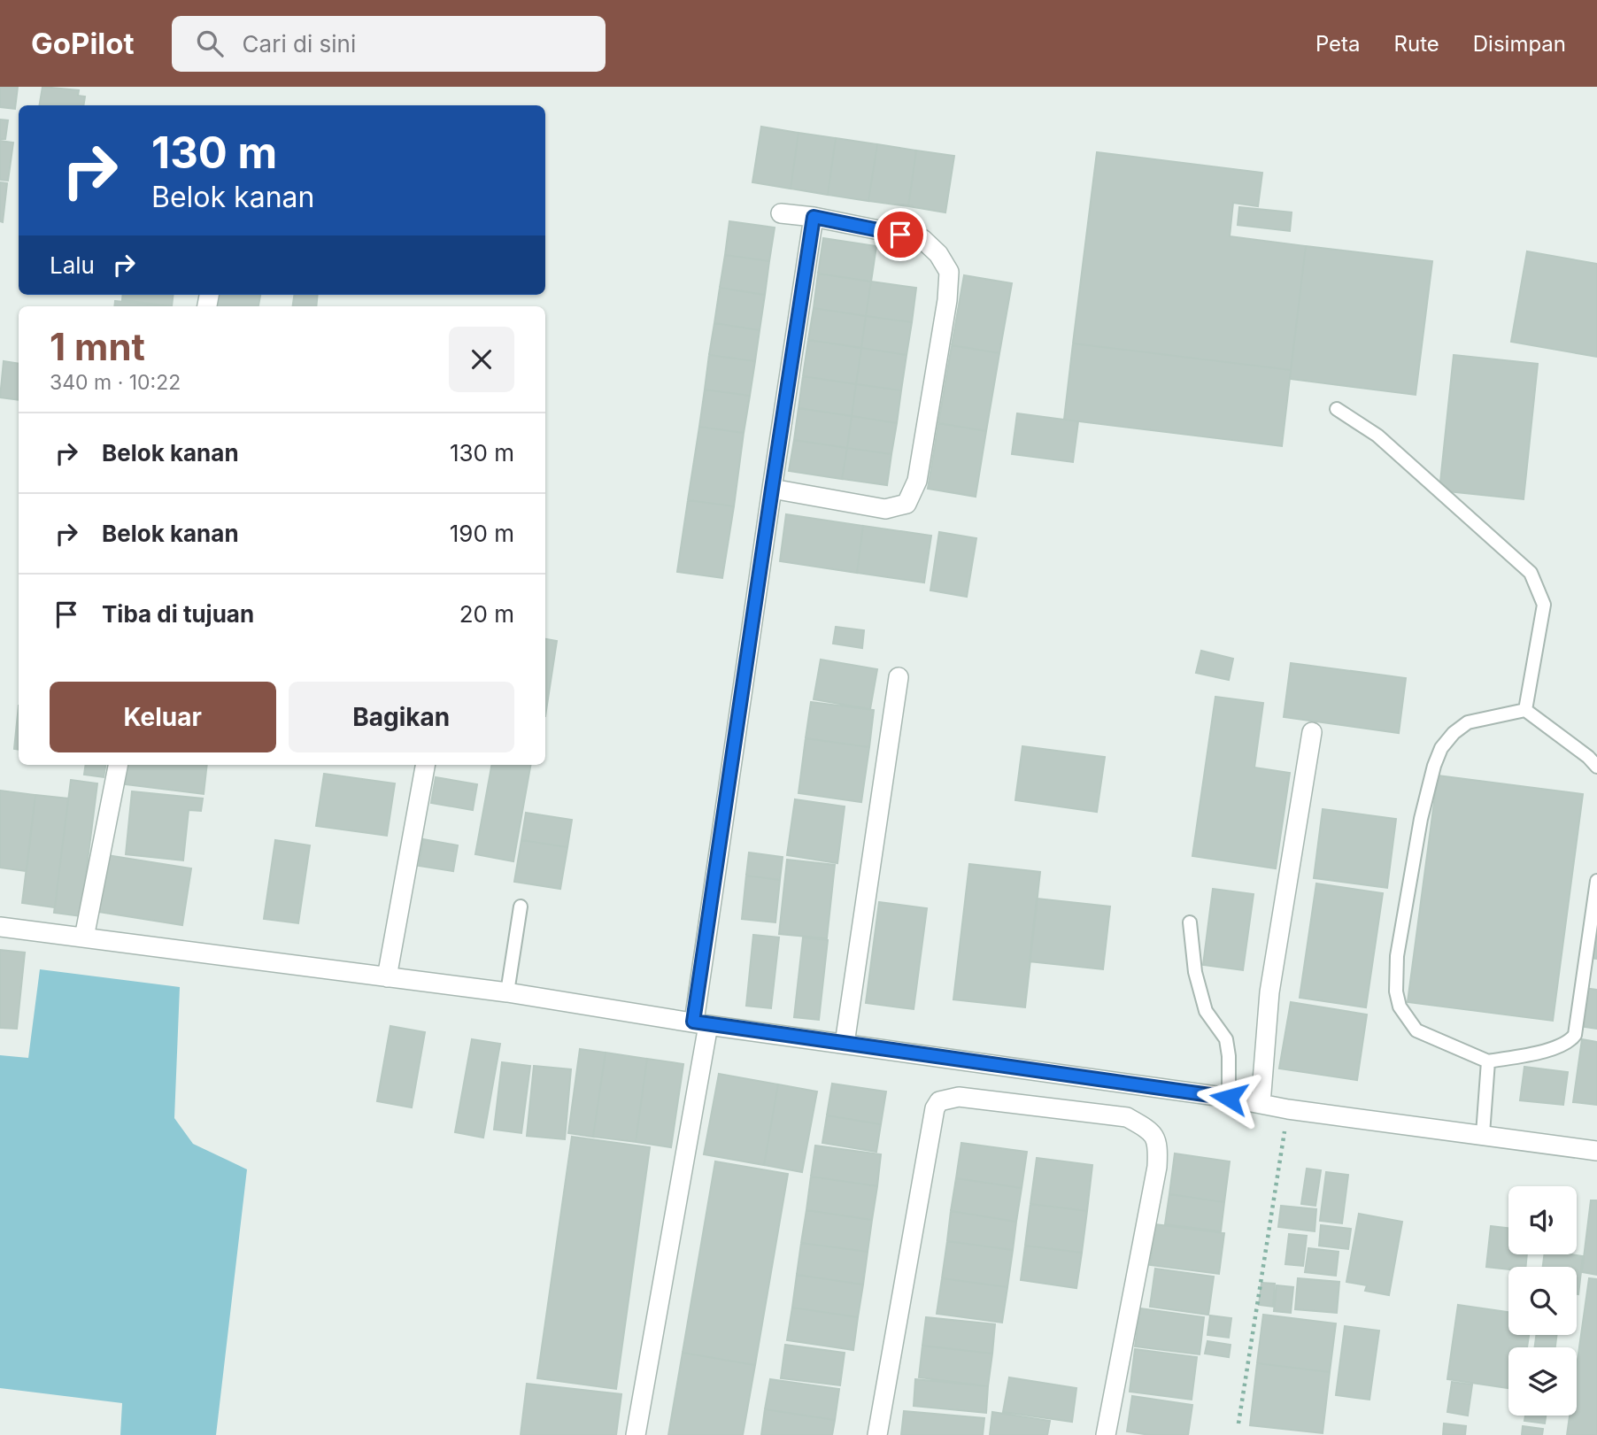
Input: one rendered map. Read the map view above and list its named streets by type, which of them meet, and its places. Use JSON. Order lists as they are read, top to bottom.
{
  "page": {
    "header": "GoPilot",
    "search": "Cari di sini",
    "nav": ["Peta", "Rute", "Disimpan"],
    "turn": ["130 m", "Belok kanan"],
    "then": "Lalu",
    "heading": ["1 mnt", "340 m · 10:22"],
    "list": [
      {
        "name": "Belok kanan",
        "value": "130 m"
      },
      {
        "name": "Belok kanan",
        "value": "190 m"
      },
      {
        "name": "Tiba di tujuan",
        "value": "20 m"
      }
    ],
    "buttons": ["Keluar", "Bagikan"]
  }
}
